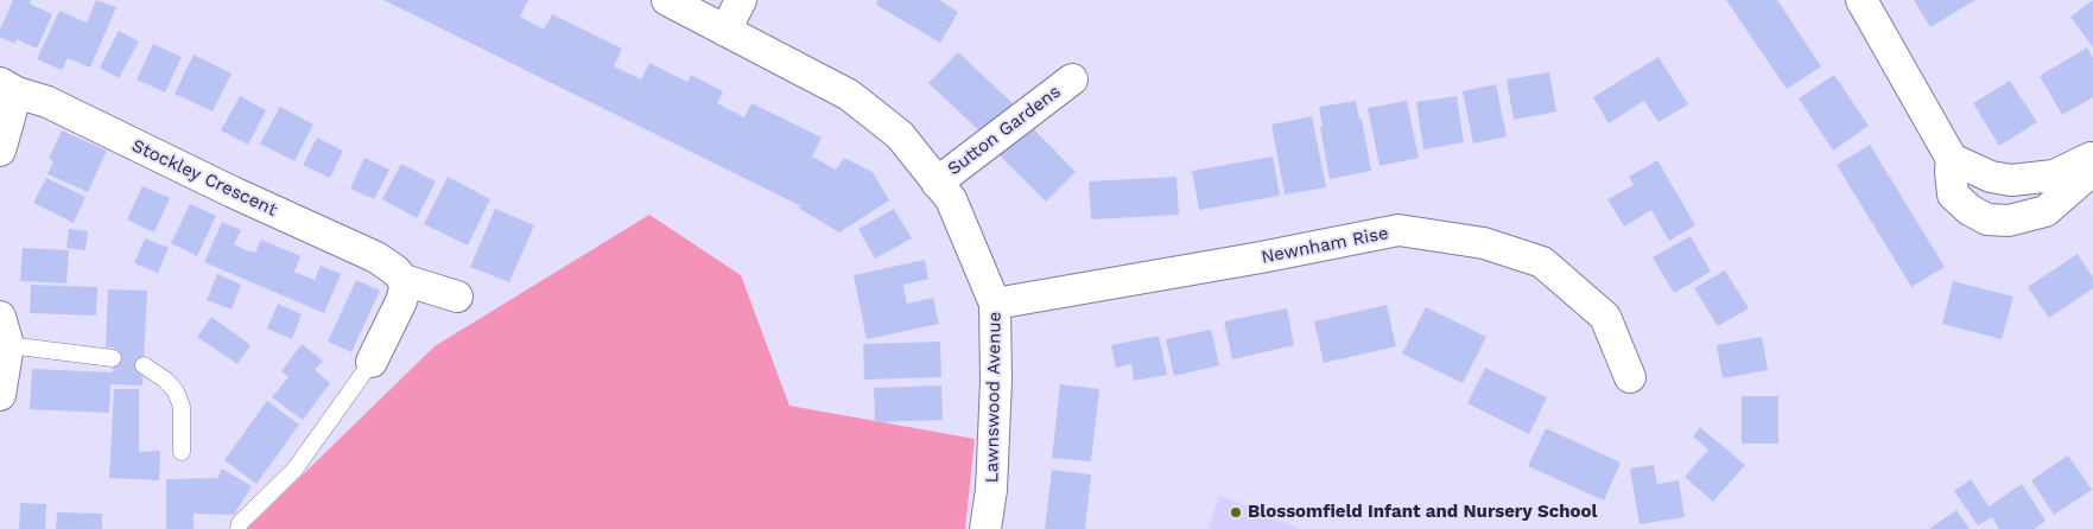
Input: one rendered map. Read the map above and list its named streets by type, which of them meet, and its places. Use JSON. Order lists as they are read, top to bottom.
{
  "streets": {
    "street": [
      "Sutton Gardens",
      "Stockley Crescent",
      "Newnham Rise",
      "Lawnswood Avenue"
    ]
  },
  "crossings": [
    ["Sutton Gardens", "Lawnswood Avenue"],
    ["Newnham Rise", "Lawnswood Avenue"]
  ],
  "places": ["Blossomfield Infant and Nursery School"]
}
